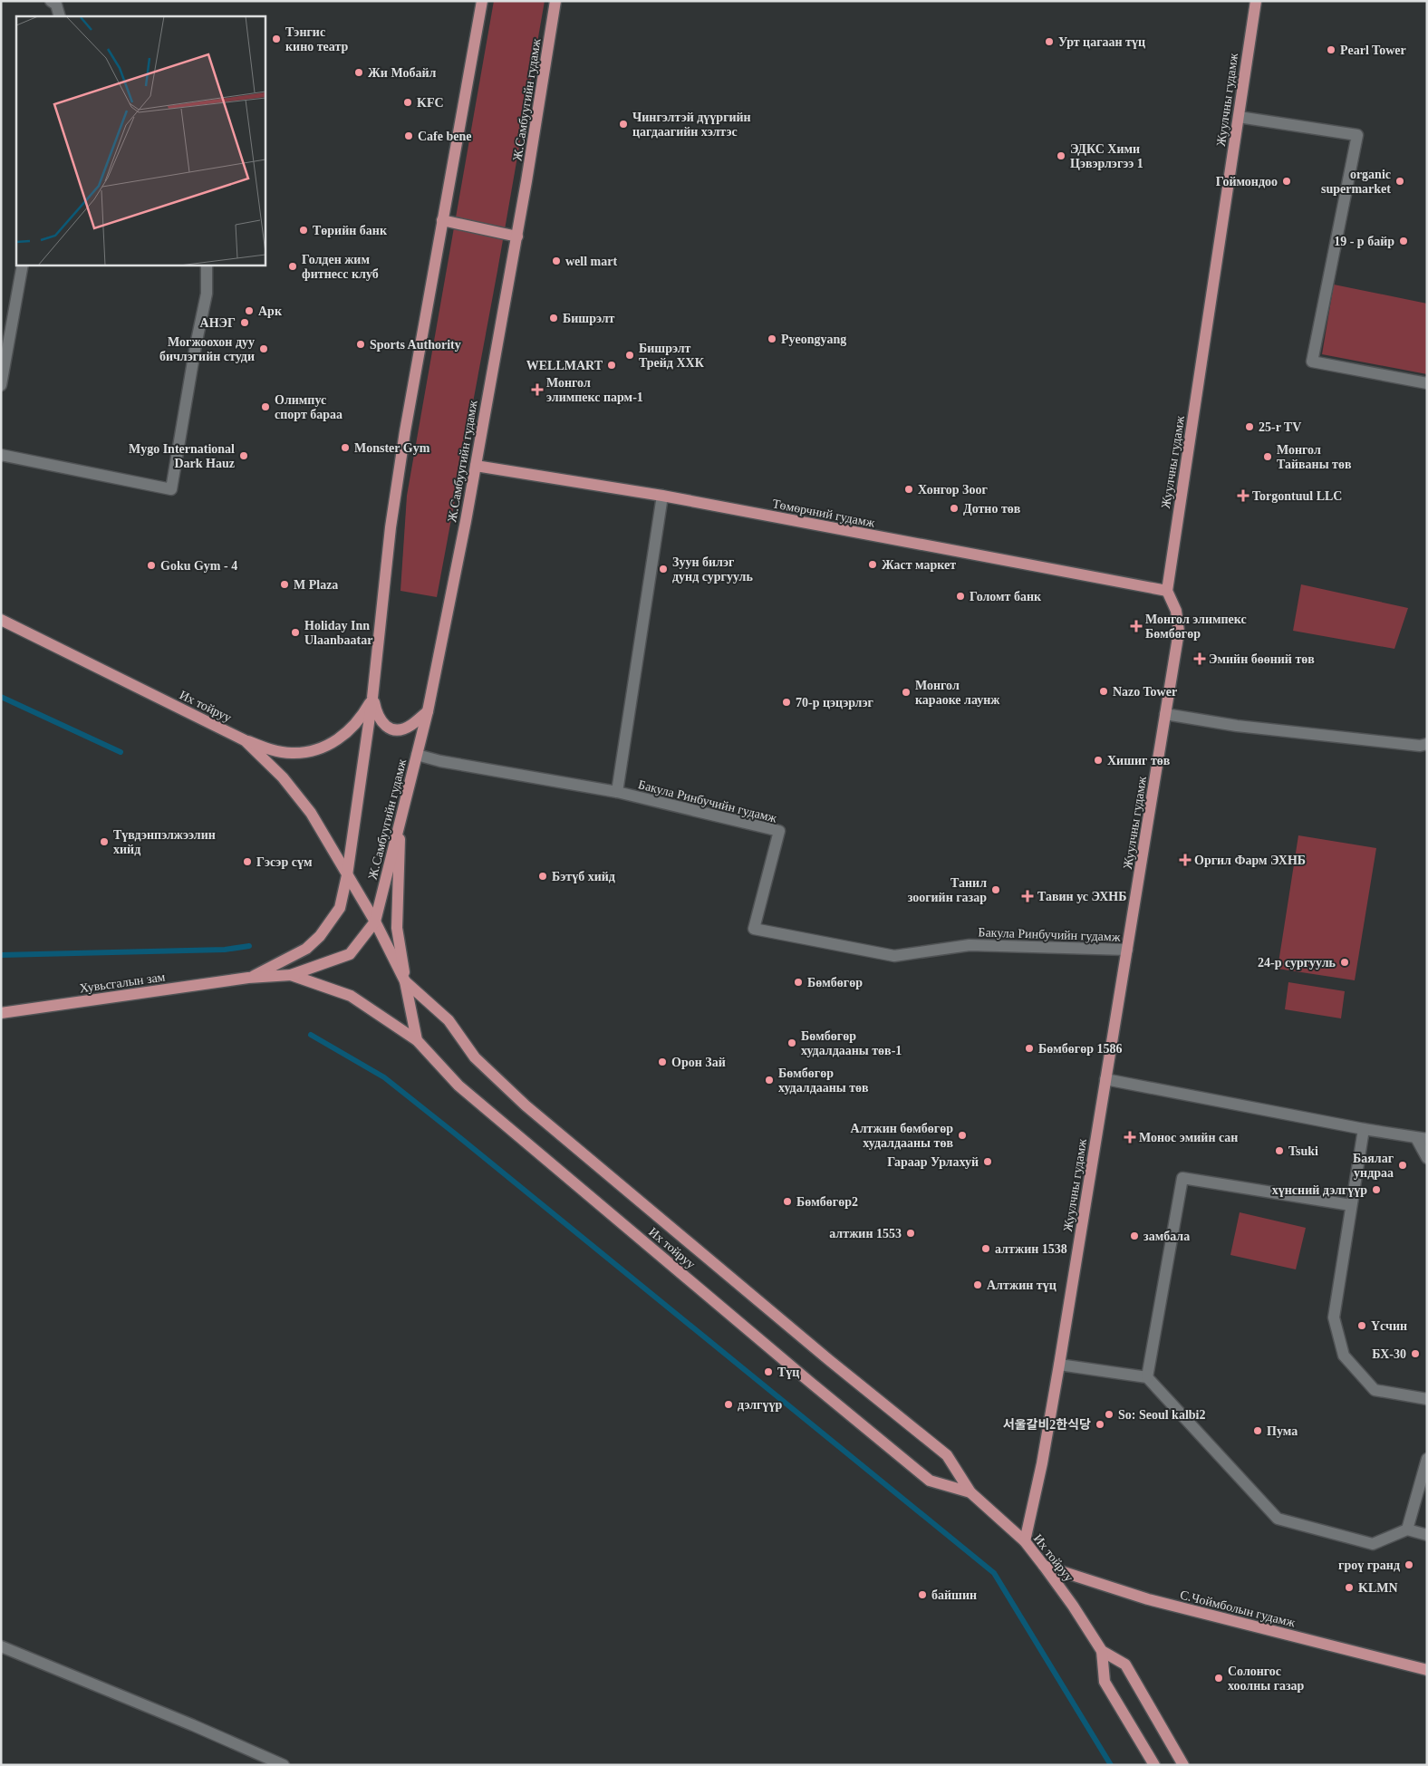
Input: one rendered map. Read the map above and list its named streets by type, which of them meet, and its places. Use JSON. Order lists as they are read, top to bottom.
{
  "streets": {
    "main road": [
      "Ж.Самбуугийн гудамж",
      "Жуулчны гудамж",
      "Төмөрчний гудамж",
      "Их тойруу",
      "Хувьсгалын зам",
      "С.Чоймболын гудамж"
    ],
    "street": ["Бакула Ринбучийн гудамж"]
  },
  "crossings": [
    ["Ж.Самбуугийн гудамж", "Төмөрчний гудамж"],
    ["Ж.Самбуугийн гудамж", "Их тойруу"],
    ["Ж.Самбуугийн гудамж", "Хувьсгалын зам"],
    ["Жуулчны гудамж", "Төмөрчний гудамж"],
    ["Жуулчны гудамж", "Их тойруу"],
    ["Жуулчны гудамж", "Бакула Ринбучийн гудамж"],
    ["Их тойруу", "С.Чоймболын гудамж"]
  ],
  "places": {
    "other": [
      "Тэнгис кино театр",
      "Урт цагаан түц",
      "Pearl Tower",
      "Жи Мобайл",
      "KFC",
      "Чингэлтэй дүүргийн цагдаагийн хэлтэс",
      "Cafe bene",
      "ЭДКС Хими Цэвэрлэгээ 1",
      "Гоймондоо",
      "organic supermarket",
      "Төрийн банк",
      "19 - р байр",
      "well mart",
      "Голден жим фитнесс клуб",
      "Арк",
      "Бишрэлт",
      "АНЭГ",
      "Pyeongyang",
      "Sports Authority",
      "Могжоохон дуу бичлэгийн студи",
      "Бишрэлт Трейд ХХК",
      "WELLMART",
      "Олимпус спорт бараа",
      "25-r TV",
      "Monster Gym",
      "Mygo International Dark Hauz",
      "Монгол Тайваны төв",
      "Хонгор Зоог",
      "Дотно төв",
      "Жаст маркет",
      "Goku Gym - 4",
      "Зуун билэг дунд сургууль",
      "M Plaza",
      "Голомт банк",
      "Holiday Inn Ulaanbaatar",
      "Nazo Tower",
      "Монгол караоке лаунж",
      "70-р цэцэрлэг",
      "Хишиг төв",
      "Түвдэнпэлжээлин хийд",
      "Гэсэр сүм",
      "Бэтүб хийд",
      "Танил зоогийн газар",
      "24-р сургууль",
      "Бөмбөгөр",
      "Бөмбөгөр худалдааны төв-1",
      "Бөмбөгөр 1586",
      "Орон Зай",
      "Бөмбөгөр худалдааны төв",
      "Алтжин бөмбөгөр худалдааны төв",
      "Tsuki",
      "Гараар Урлахуй",
      "Баялаг ундраа",
      "хүнсний дэлгүүр",
      "Бөмбөгөр2",
      "алтжин 1553",
      "замбала",
      "алтжин 1538",
      "Алтжин түц",
      "Үсчин",
      "БХ-30",
      "Түц",
      "дэлгүүр",
      "So: Seoul kalbi2",
      "서울갈비2한식당",
      "Пума",
      "гроү гранд",
      "KLMN",
      "байшин",
      "Солонгос хоолны газар"
    ],
    "health": [
      "Монгол элимпекс парм-1",
      "Torgontuul LLC",
      "Монгол элимпекс Бөмбөгөр",
      "Эмийн бөөний төв",
      "Оргил Фарм ЭХНБ",
      "Тавин ус ЭХНБ",
      "Монос эмийн сан"
    ]
  }
}
